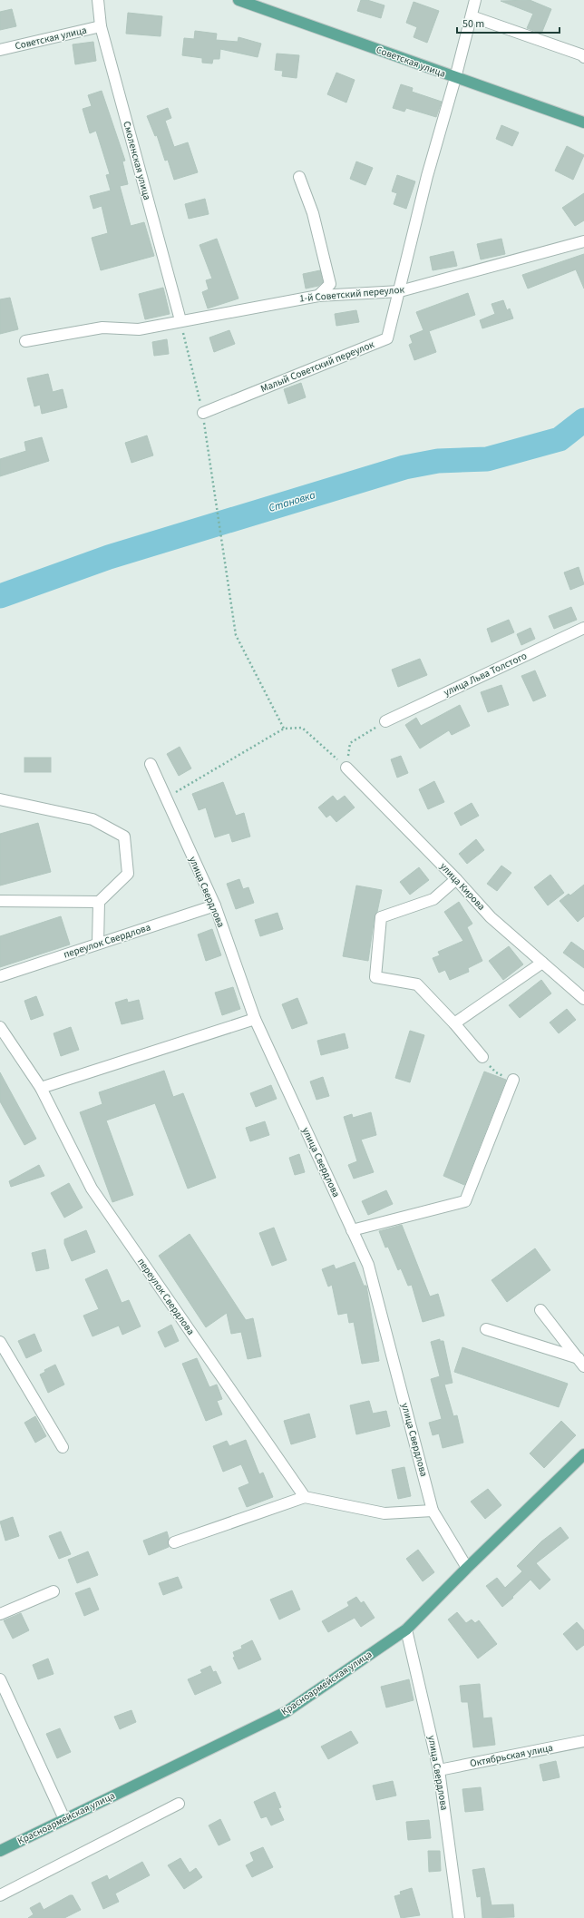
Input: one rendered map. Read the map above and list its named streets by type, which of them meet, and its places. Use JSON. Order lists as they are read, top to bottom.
{
  "streets": {
    "main road": ["Советская улица", "Красноармейская улица"],
    "street": [
      "Смоленская улица",
      "1-й Советский переулок",
      "Малый Советский переулок",
      "улица Льва Толстого",
      "улица Кирова",
      "улица Свердлова",
      "переулок Свердлова",
      "Октябрьская улица"
    ]
  },
  "crossings": [
    ["Советская улица", "Смоленская улица"],
    ["Смоленская улица", "1-й Советский переулок"],
    ["1-й Советский переулок", "Малый Советский переулок"],
    ["улица Свердлова", "переулок Свердлова"],
    ["улица Свердлова", "Красноармейская улица"],
    ["улица Свердлова", "Октябрьская улица"]
  ],
  "water": ["Становка"],
  "scale_bar": "50 m"
}
